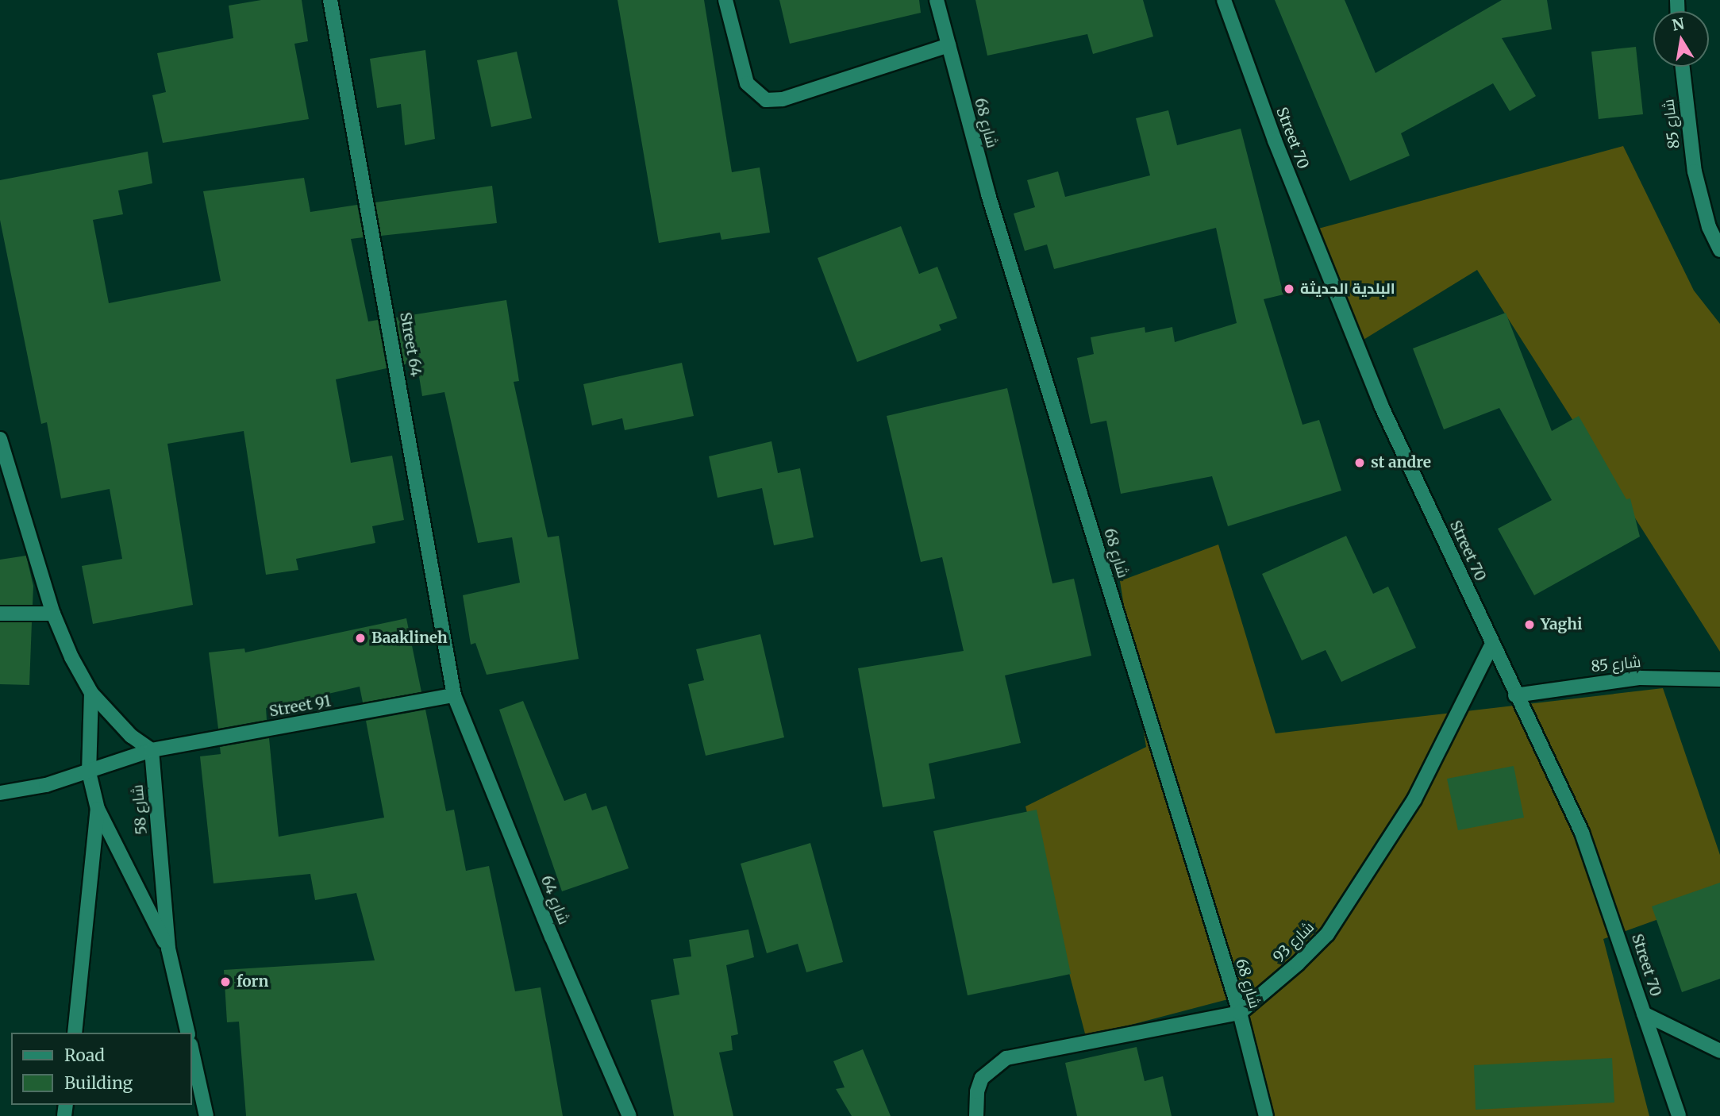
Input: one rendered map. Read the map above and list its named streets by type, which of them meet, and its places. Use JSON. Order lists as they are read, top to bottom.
{
  "streets": {
    "street": [
      "شارع 68",
      "شارع 85",
      "Street 70",
      "Street 64",
      "Street 91",
      "شارع 58",
      "شارع 64",
      "شارع 93"
    ]
  },
  "crossings": [
    ["شارع 68", "شارع 93"],
    ["شارع 85", "Street 70"],
    ["Street 70", "شارع 93"],
    ["Street 64", "Street 91"],
    ["Street 64", "شارع 64"],
    ["Street 91", "شارع 58"],
    ["Street 91", "شارع 64"]
  ],
  "places": [
    "البلدية الحديثة",
    "st andre",
    "Yaghi",
    "Baaklineh",
    "forn"
  ],
  "legend": ["Road", "Building"],
  "north": "top"
}
